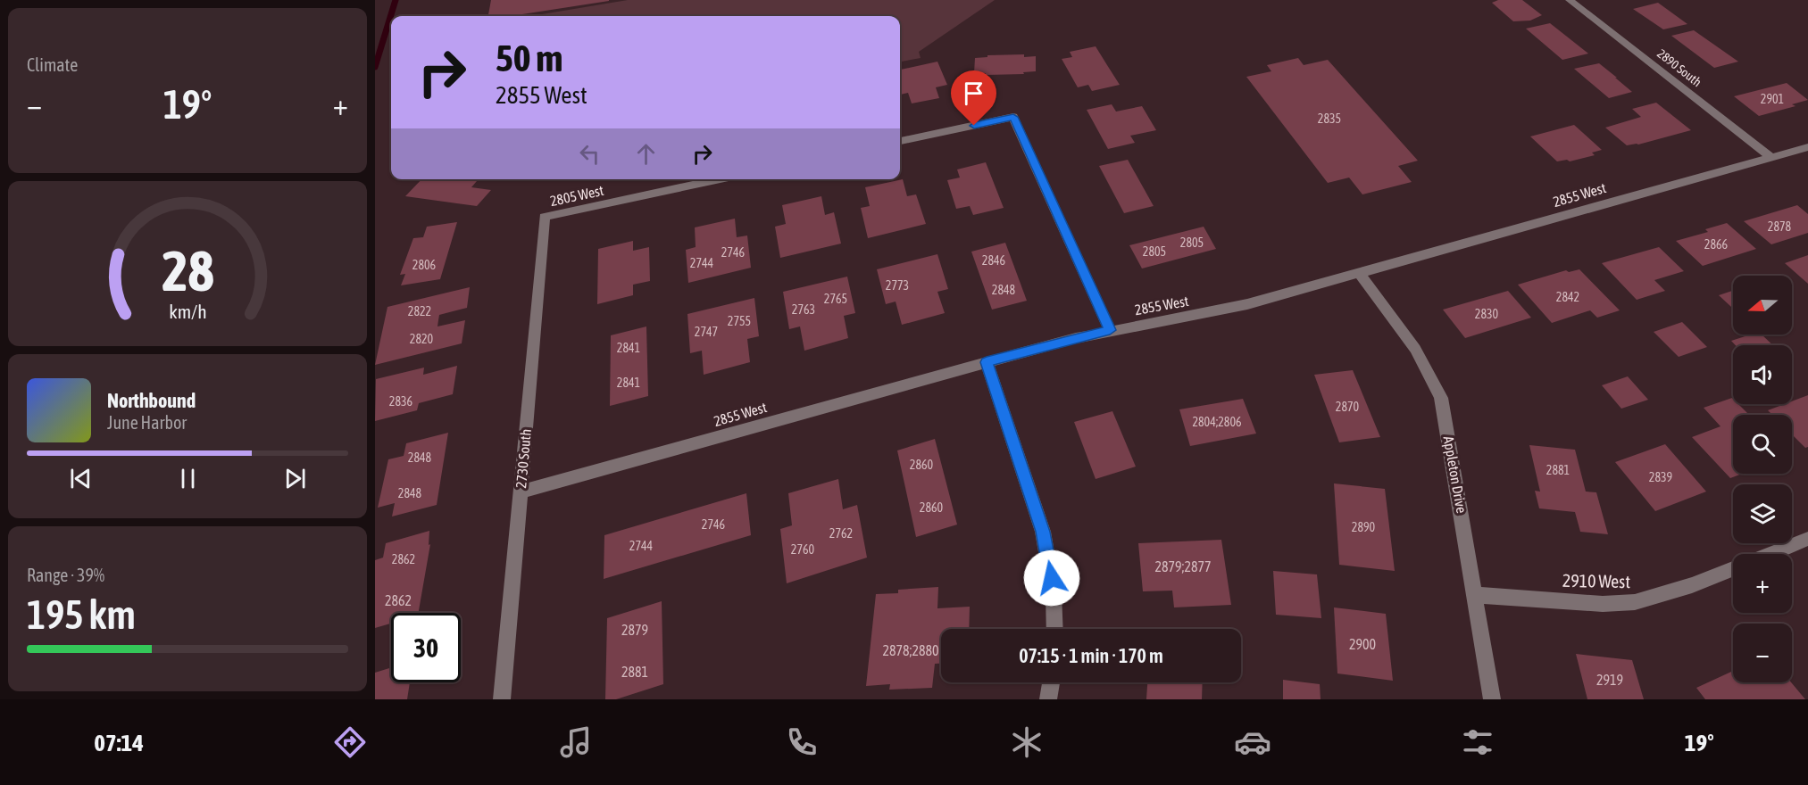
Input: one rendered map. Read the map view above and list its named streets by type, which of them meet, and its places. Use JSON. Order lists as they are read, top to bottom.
{
  "streets": {
    "street": [
      "2890 South",
      "2855 West",
      "2805 West",
      "2730 South",
      "Appleton Drive",
      "2910 West"
    ]
  },
  "crossings": [
    ["2890 South", "2855 West"],
    ["2855 West", "2730 South"],
    ["2855 West", "Appleton Drive"],
    ["2805 West", "2730 South"],
    ["Appleton Drive", "2910 West"]
  ],
  "house_numbers": [
    "2901",
    "2835",
    "2878",
    "2805",
    "2866",
    "2805",
    "2746",
    "2846",
    "2744",
    "2806",
    "2773",
    "2848",
    "2842",
    "2765",
    "2763",
    "2822",
    "2830",
    "2755",
    "2747",
    "2820",
    "2841",
    "2841",
    "2836",
    "2870",
    "2804;2806",
    "2848",
    "2860",
    "2881",
    "2839",
    "2848",
    "2860",
    "2746",
    "2890",
    "2762",
    "2744",
    "2760",
    "2862",
    "2879;2877",
    "2862",
    "2879",
    "2900",
    "2878;2880",
    "2881",
    "2919"
  ],
  "north": "left",
  "page": {
    "tile": [
      "Climate",
      ["Range · 39%", "195 km"]
    ],
    "turn": ["50 m", "2855 West"],
    "heat": ["−", "19°", "+"],
    "map_buttons": ["+", "−"],
    "song": ["Northbound", "June Harbor"],
    "limit": "30",
    "trip": "07:15 · 1 min · 170 m",
    "tabs": ["07:14", "19°"],
    "gauge": ["28", "km/h"]
  }
}
